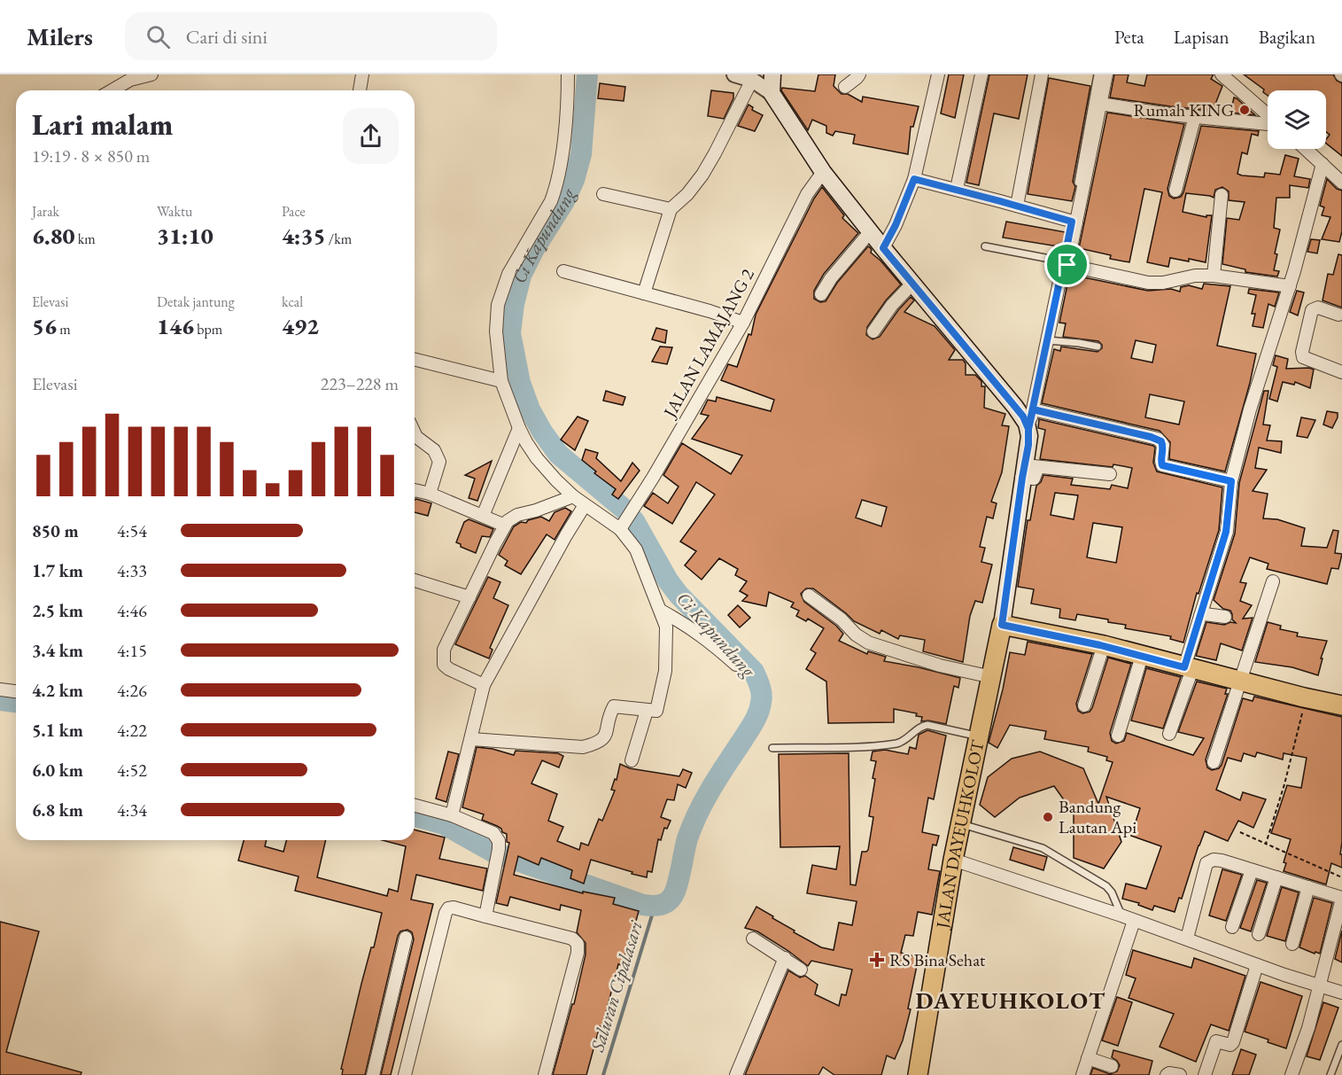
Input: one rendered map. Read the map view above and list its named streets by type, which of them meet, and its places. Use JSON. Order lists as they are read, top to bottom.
{
  "streets": {
    "main road": ["JALAN DAYEUHKOLOT"],
    "street": ["JALAN LAMAJANG 2"]
  },
  "districts": ["DAYEUHKOLOT"],
  "water": ["Ci Kapundung", "Saluran Cipalasari"],
  "places": {
    "other": ["Rumah KING", "Bandung Lautan Api"],
    "health": ["RS Bina Sehat"]
  },
  "page": {
    "header": "Milers",
    "search": "Cari di sini",
    "nav": ["Peta", "Lapisan", "Bagikan"],
    "heading": ["Lari malam", "19:19 · 8 × 850 m"],
    "stats": [
      ["Jarak", "6.80 km"],
      ["Waktu", "31:10"],
      ["Pace", "4:35 /km"],
      ["Elevasi", "56 m"],
      ["Detak jantung", "146 bpm"],
      ["kcal", "492"]
    ],
    "chart": ["Elevasi", "223–228 m"],
    "list": [
      {
        "name": "850 m",
        "note": "4:54"
      },
      {
        "name": "1.7 km",
        "note": "4:33"
      },
      {
        "name": "2.5 km",
        "note": "4:46"
      },
      {
        "name": "3.4 km",
        "note": "4:15"
      },
      {
        "name": "4.2 km",
        "note": "4:26"
      },
      {
        "name": "5.1 km",
        "note": "4:22"
      },
      {
        "name": "6.0 km",
        "note": "4:52"
      },
      {
        "name": "6.8 km",
        "note": "4:34"
      }
    ]
  }
}
